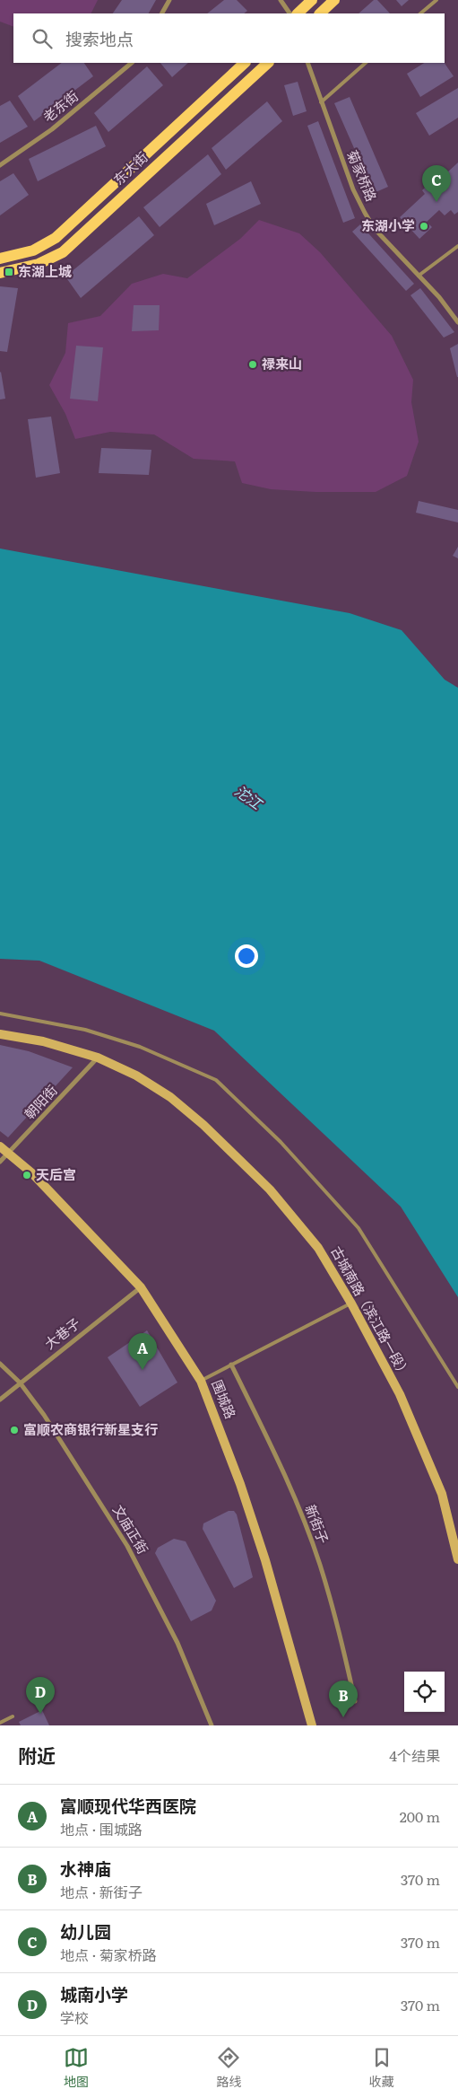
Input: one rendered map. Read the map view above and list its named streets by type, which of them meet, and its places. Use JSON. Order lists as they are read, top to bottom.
{
  "streets": {
    "main road": ["东大街"],
    "street": [
      "老东街",
      "菊家桥路",
      "朝阳街",
      "古城南路（滨江路一段）",
      "大巷子",
      "围城路",
      "新街子",
      "文庙正街"
    ]
  },
  "crossings": [
    ["朝阳街", "古城南路（滨江路一段）"],
    ["朝阳街", "围城路"],
    ["大巷子", "围城路"],
    ["大巷子", "文庙正街"]
  ],
  "water": ["沱江"],
  "places": {
    "other": [
      "东湖小学",
      "禄来山",
      "天后宫",
      "富顺农商银行新星支行"
    ],
    "transit": ["东湖上城"]
  },
  "page": {
    "search": "搜索地点",
    "pins": [
      "C",
      "A",
      "D",
      "B"
    ],
    "heading": ["附近", "4个结果"],
    "list": [
      {
        "mark": "A",
        "name": "富顺现代华西医院",
        "note": "地点 · 围城路",
        "value": "200 m"
      },
      {
        "mark": "B",
        "name": "水神庙",
        "note": "地点 · 新街子",
        "value": "370 m"
      },
      {
        "mark": "C",
        "name": "幼儿园",
        "note": "地点 · 菊家桥路",
        "value": "370 m"
      },
      {
        "mark": "D",
        "name": "城南小学",
        "note": "学校",
        "value": "370 m"
      }
    ],
    "nav": ["地图", "路线", "收藏"]
  }
}
